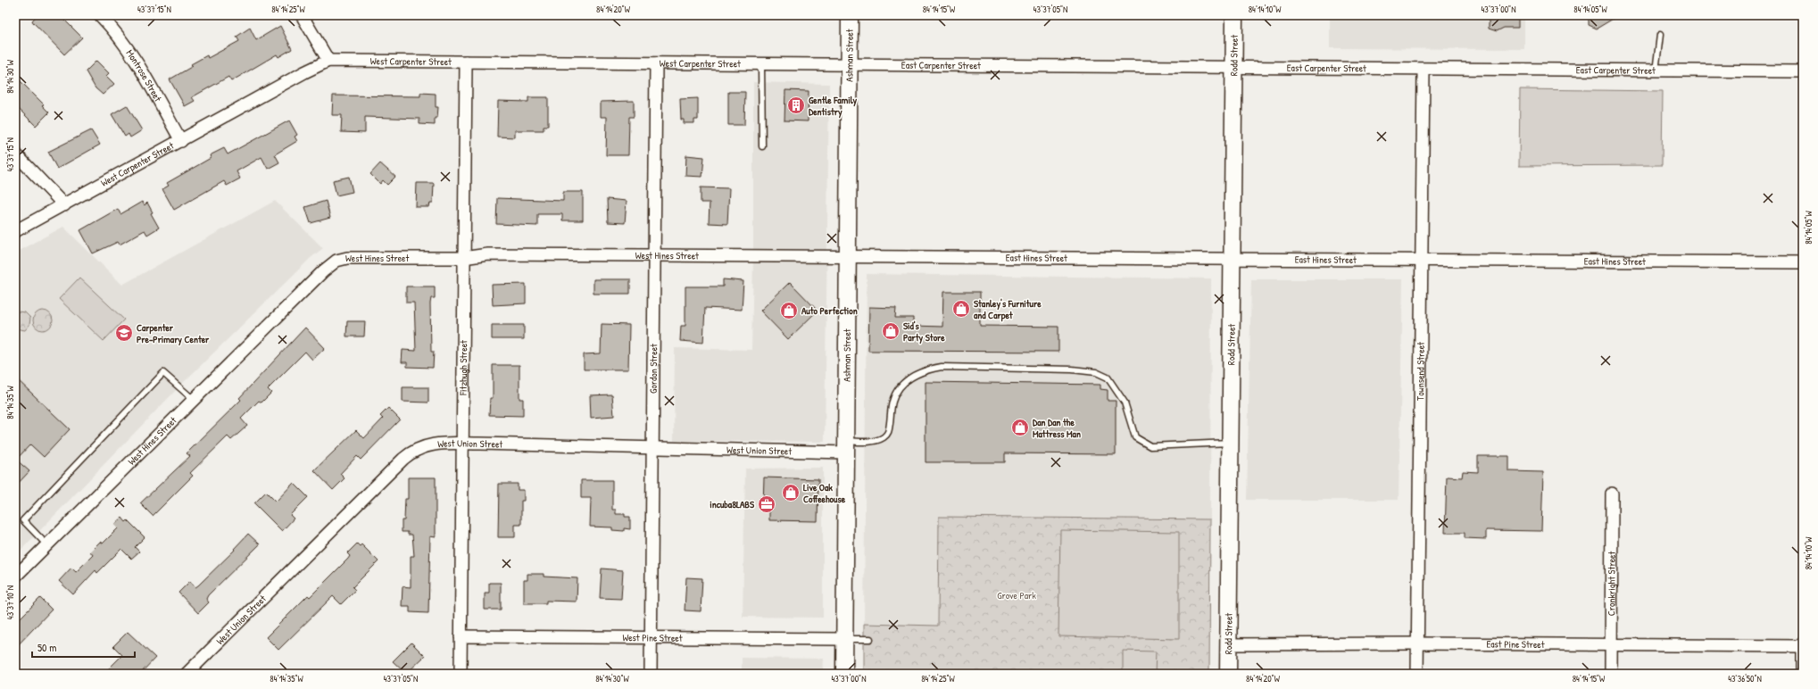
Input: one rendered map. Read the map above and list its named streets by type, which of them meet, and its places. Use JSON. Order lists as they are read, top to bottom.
{
  "streets": {
    "street": [
      "Ashman Street",
      "Rodd Street",
      "West Carpenter Street",
      "East Carpenter Street",
      "Montrose Street",
      "West Hines Street",
      "East Hines Street",
      "Fitzhugh Street",
      "Gordon Street",
      "Townsend Street",
      "West Union Street",
      "Cronkright Street",
      "West Pine Street",
      "East Pine Street"
    ]
  },
  "crossings": [
    ["Ashman Street", "West Carpenter Street"],
    ["Ashman Street", "East Carpenter Street"],
    ["Ashman Street", "West Hines Street"],
    ["Ashman Street", "East Hines Street"],
    ["Ashman Street", "West Union Street"],
    ["Ashman Street", "West Pine Street"],
    ["Rodd Street", "East Carpenter Street"],
    ["Rodd Street", "East Hines Street"],
    ["Rodd Street", "East Pine Street"],
    ["West Carpenter Street", "East Carpenter Street"],
    ["West Carpenter Street", "Montrose Street"],
    ["West Carpenter Street", "Fitzhugh Street"],
    ["West Carpenter Street", "Gordon Street"],
    ["East Carpenter Street", "Townsend Street"],
    ["West Hines Street", "East Hines Street"],
    ["West Hines Street", "Fitzhugh Street"],
    ["West Hines Street", "Gordon Street"],
    ["East Hines Street", "Townsend Street"],
    ["Fitzhugh Street", "West Union Street"],
    ["Fitzhugh Street", "West Pine Street"],
    ["Gordon Street", "West Union Street"],
    ["Gordon Street", "West Pine Street"],
    ["Townsend Street", "East Pine Street"],
    ["Cronkright Street", "East Pine Street"]
  ],
  "parks": ["Grove Park"],
  "places": {
    "building": ["Gentle Family Dentistry"],
    "shop": [
      "Stanley's Furniture and Carpet",
      "Auto Perfection",
      "Sid's Party Store",
      "Dan Dan the Mattress Man",
      "Live Oak Coffeehouse"
    ],
    "school or university": ["Carpenter Pre-Primary Center"],
    "office": ["incuba8LABS"]
  },
  "scale_bar": "50 m",
  "coordinates": [
    "43°37'15\"N",
    "84°14'25\"W",
    "84°14'20\"W",
    "84°14'15\"W",
    "43°37'05\"N",
    "84°14'10\"W",
    "43°37'00\"N",
    "84°14'05\"W",
    "84°14'30\"W",
    "84°14'35\"W",
    "43°37'10\"N",
    "43°36'50\"N"
  ]
}
